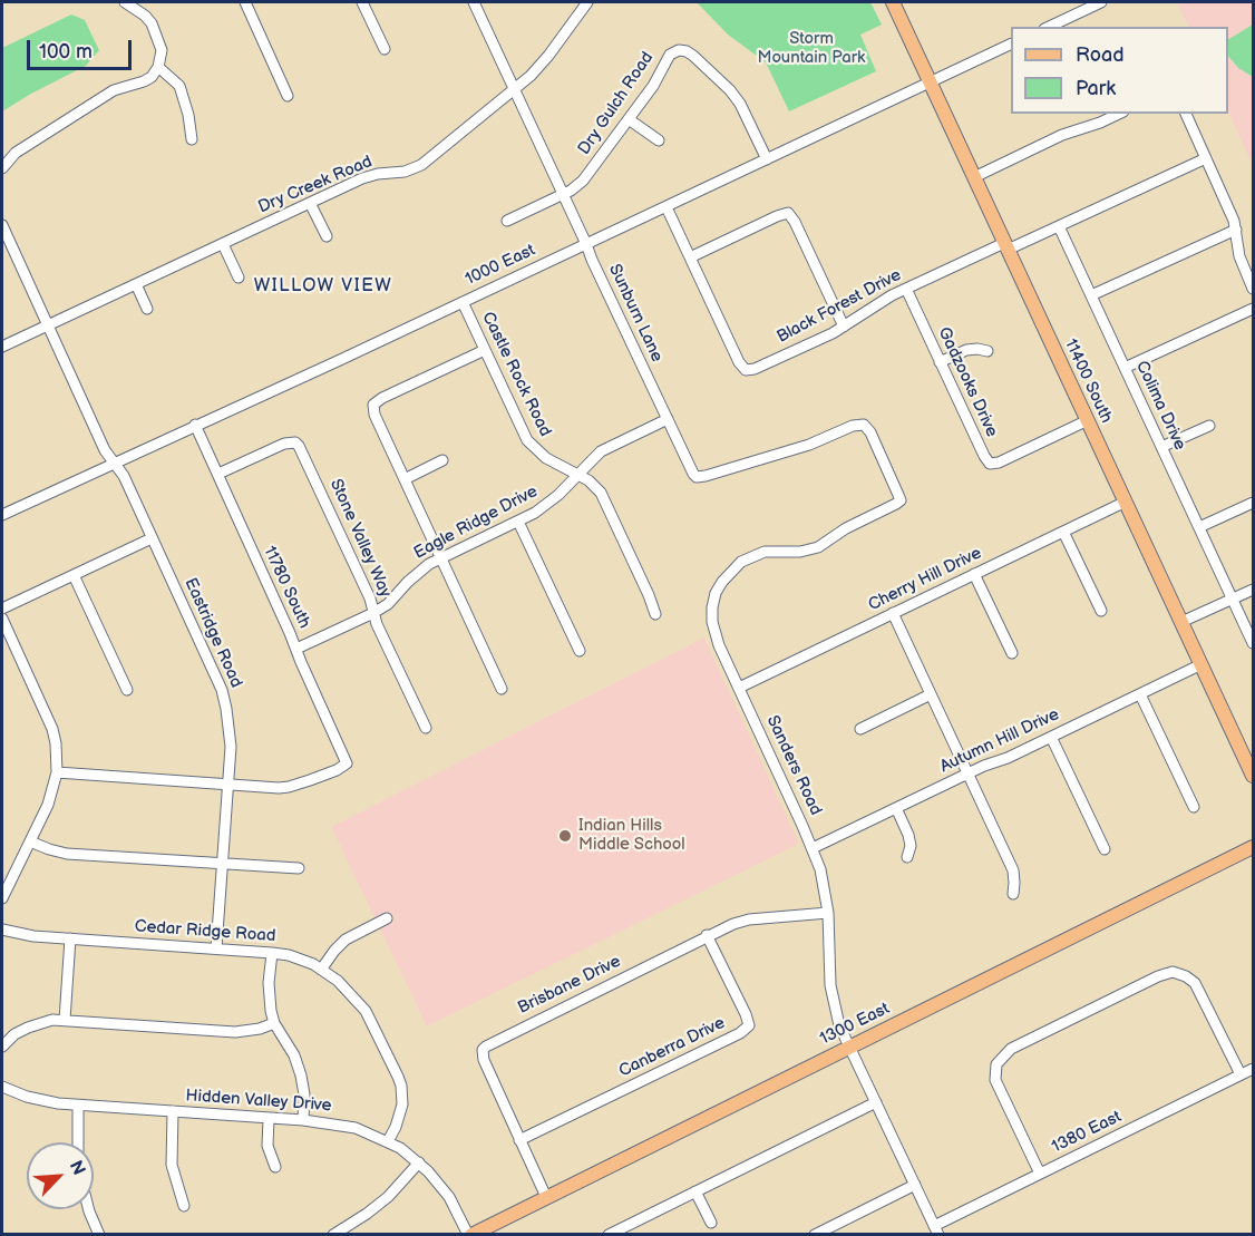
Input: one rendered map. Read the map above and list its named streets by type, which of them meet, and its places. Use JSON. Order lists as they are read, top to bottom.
{
  "streets": {
    "main road": ["11400 South", "1300 East"],
    "street": [
      "Dry Gulch Road",
      "Dry Creek Road",
      "1000 East",
      "Black Forest Drive",
      "Sunburn Lane",
      "Castle Rock Road",
      "Gadzooks Drive",
      "Colima Drive",
      "Eagle Ridge Drive",
      "Stone Valley Way",
      "Cherry Hill Drive",
      "11780 South",
      "Eastridge Road",
      "Autumn Hill Drive",
      "Sanders Road",
      "Cedar Ridge Road",
      "Brisbane Drive",
      "Canberra Drive",
      "Hidden Valley Drive",
      "1380 East"
    ]
  },
  "crossings": [
    ["Dry Gulch Road", "1000 East"],
    ["Dry Gulch Road", "Sunburn Lane"],
    ["Dry Creek Road", "Sunburn Lane"],
    ["Dry Creek Road", "Eastridge Road"],
    ["1000 East", "Black Forest Drive"],
    ["1000 East", "Sunburn Lane"],
    ["1000 East", "Castle Rock Road"],
    ["1000 East", "11400 South"],
    ["1000 East", "11780 South"],
    ["1000 East", "Eastridge Road"],
    ["Black Forest Drive", "11400 South"],
    ["Black Forest Drive", "Gadzooks Drive"],
    ["Black Forest Drive", "Colima Drive"],
    ["Sunburn Lane", "Eagle Ridge Drive"],
    ["Sunburn Lane", "Sanders Road"],
    ["Castle Rock Road", "Eagle Ridge Drive"],
    ["11400 South", "Gadzooks Drive"],
    ["11400 South", "Cherry Hill Drive"],
    ["11400 South", "Autumn Hill Drive"],
    ["Eagle Ridge Drive", "Stone Valley Way"],
    ["Eagle Ridge Drive", "11780 South"],
    ["Stone Valley Way", "11780 South"],
    ["Cherry Hill Drive", "Sanders Road"],
    ["11780 South", "Eastridge Road"],
    ["Eastridge Road", "Cedar Ridge Road"],
    ["Autumn Hill Drive", "Sanders Road"],
    ["Sanders Road", "Brisbane Drive"],
    ["Sanders Road", "1300 East"],
    ["Sanders Road", "1380 East"],
    ["Cedar Ridge Road", "Hidden Valley Drive"],
    ["Brisbane Drive", "1300 East"],
    ["Brisbane Drive", "Canberra Drive"],
    ["1300 East", "Hidden Valley Drive"]
  ],
  "districts": ["WILLOW VIEW"],
  "parks": ["Storm Mountain Park"],
  "places": ["Indian Hills Middle School"],
  "legend": ["Road", "Park"],
  "scale_bar": "100 m",
  "north": "top right"
}
